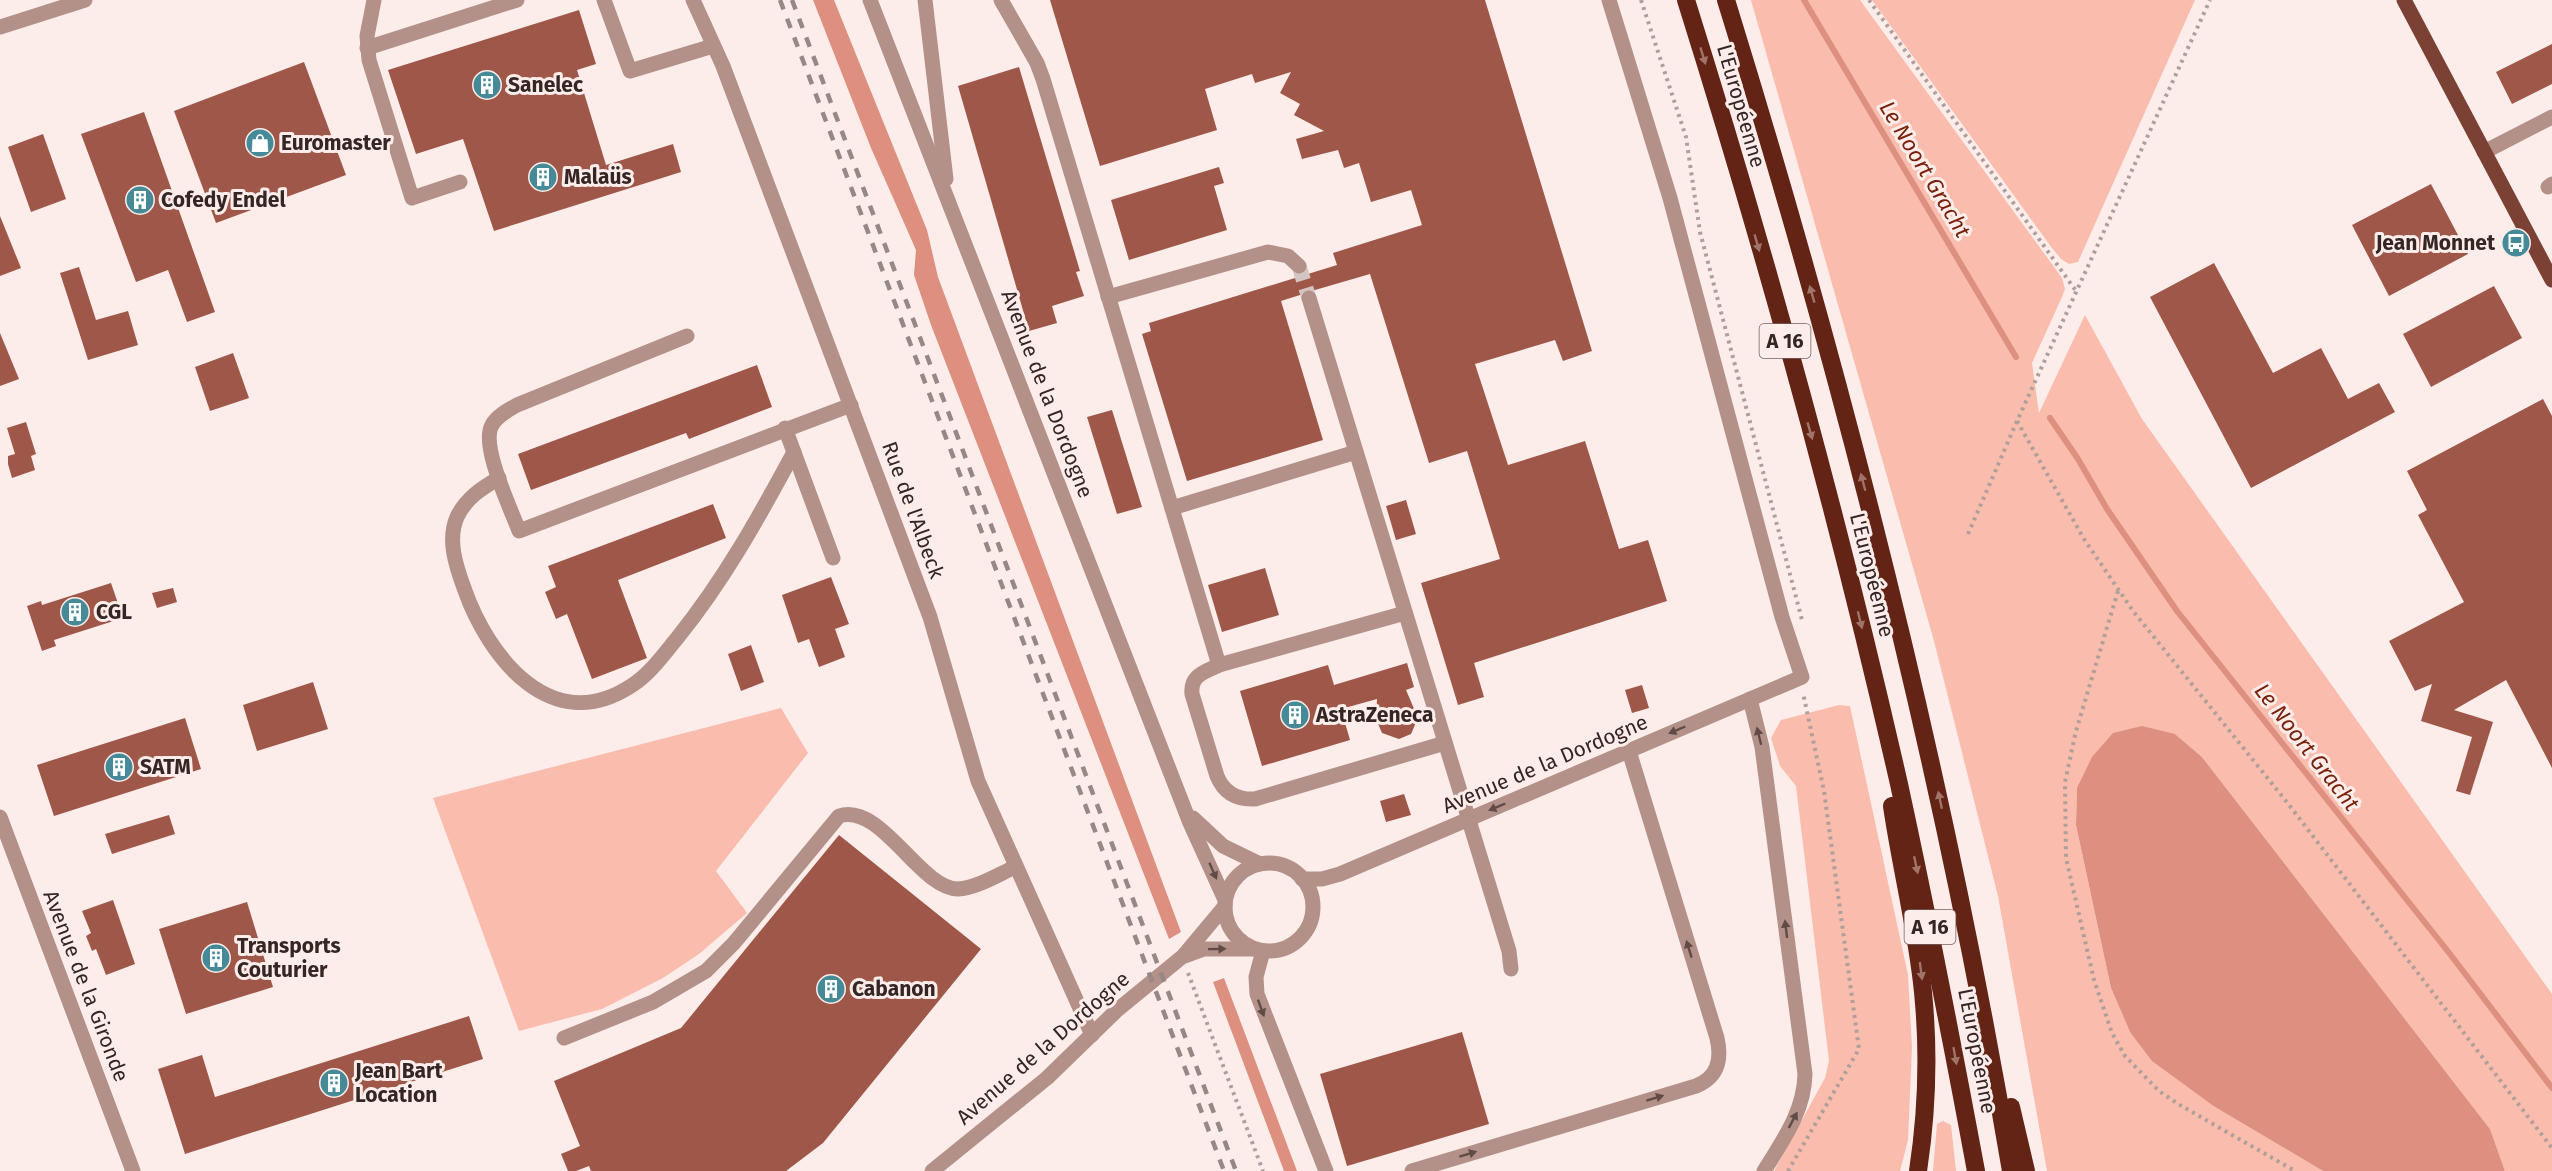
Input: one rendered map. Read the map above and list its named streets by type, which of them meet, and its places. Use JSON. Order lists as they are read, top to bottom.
{
  "streets": {
    "highway": ["L'Européenne", "A 16"],
    "street": ["Avenue de la Dordogne", "Rue de l'Albeck", "Avenue de la Gironde"]
  },
  "crossings": [
    ["Avenue de la Dordogne", "Rue de l'Albeck"]
  ],
  "water": ["Le Noort Gracht"],
  "places": {
    "building": [
      "Sanelec",
      "Malaüs",
      "Cofedy Endel",
      "CGL",
      "AstraZeneca",
      "SATM",
      "Transports Couturier",
      "Cabanon",
      "Jean Bart Location"
    ],
    "shop": ["Euromaster"],
    "bus stop": ["Jean Monnet"]
  }
}
